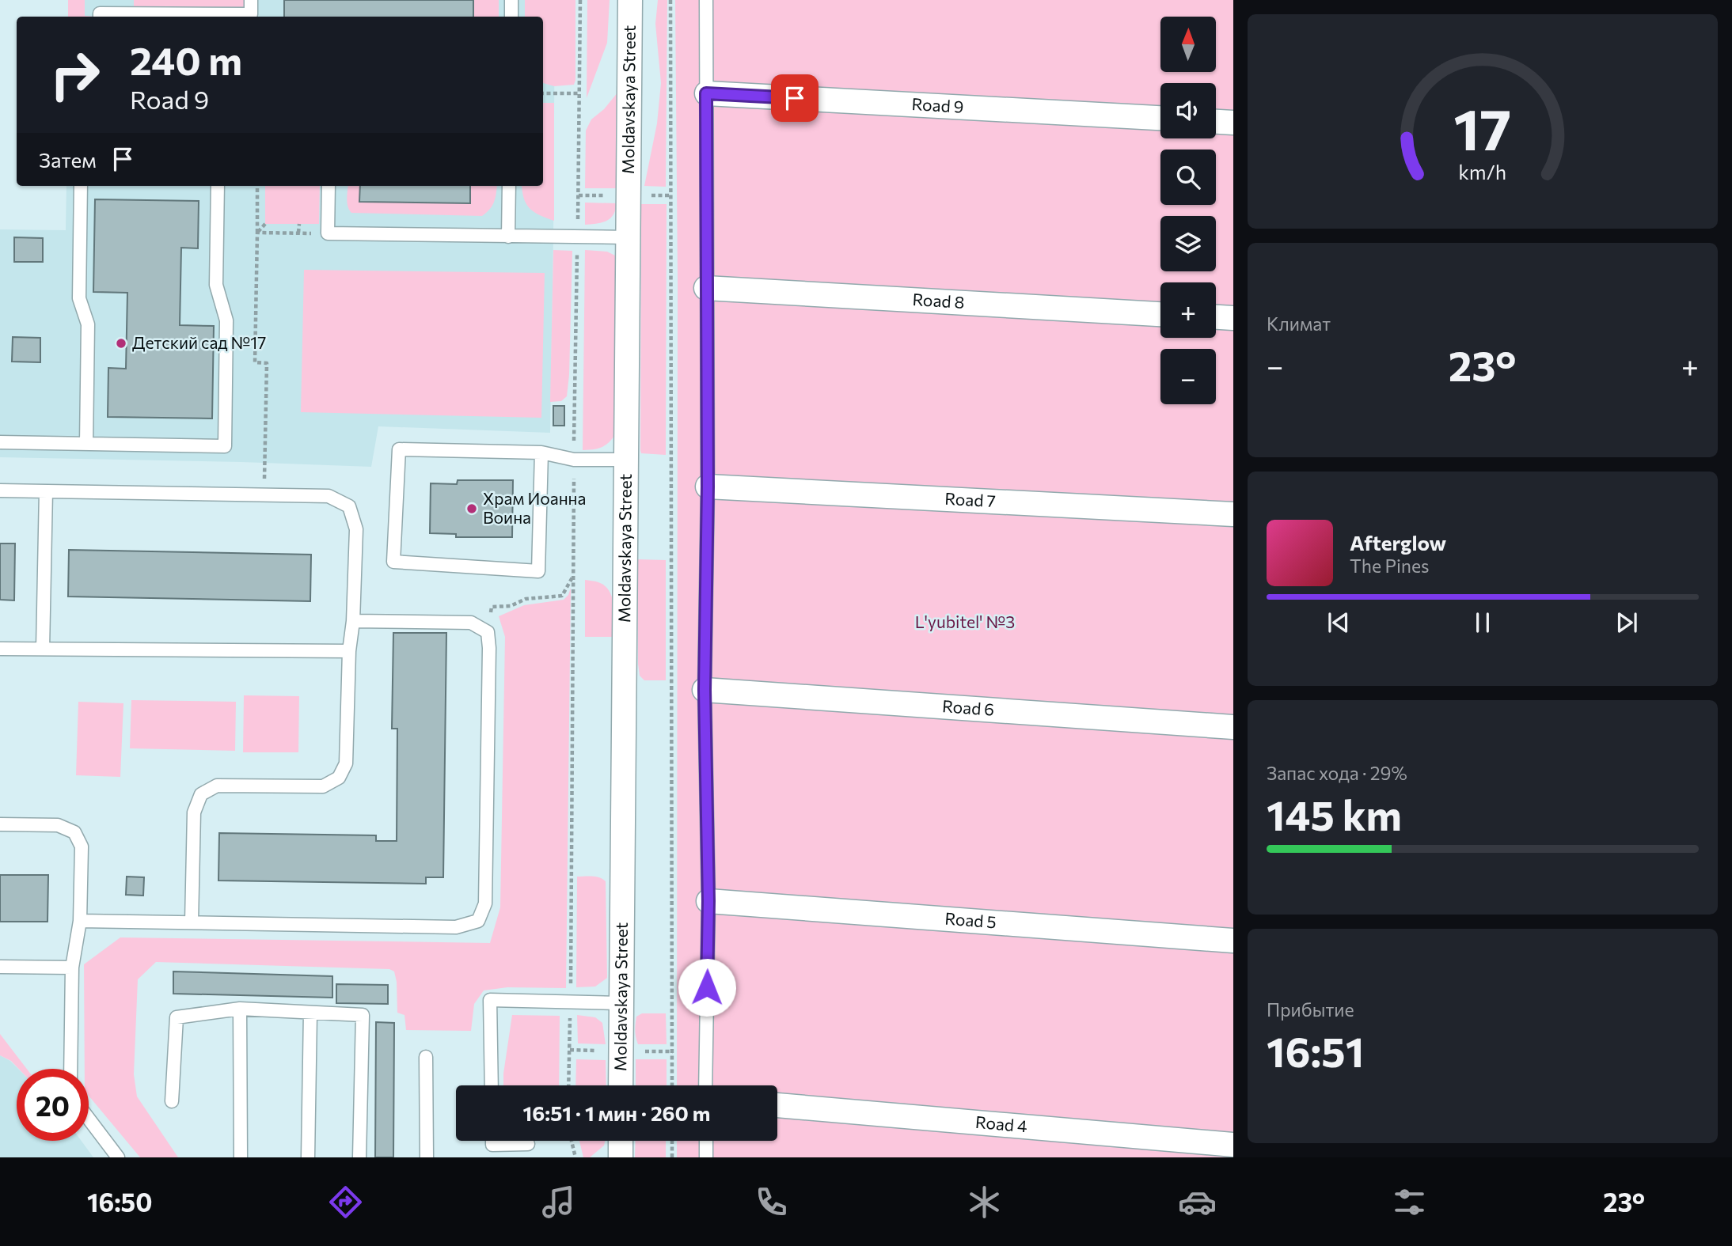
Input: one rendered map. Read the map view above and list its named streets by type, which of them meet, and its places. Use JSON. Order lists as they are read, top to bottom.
{
  "streets": {
    "street": [
      "Moldavskaya Street",
      "Road 9",
      "Road 8",
      "Road 7",
      "Road 6",
      "Road 5",
      "Road 4"
    ]
  },
  "parks": ["L'yubitel' №3"],
  "places": ["Детский сад №17", "Храм Иоанна Воина"],
  "north": "top",
  "page": {
    "map_buttons": ["+", "−"],
    "turn": ["240 m", "Road 9"],
    "then": "Затем",
    "tile": [
      "Климат",
      ["Запас хода · 29%", "145 km"],
      ["Прибытие", "16:51"]
    ],
    "heat": ["−", "23°", "+"],
    "song": ["Afterglow", "The Pines"],
    "limit": "20",
    "trip": "16:51 · 1 мин · 260 m",
    "tabs": ["16:50", "23°"],
    "gauge": ["17", "km/h"]
  }
}
